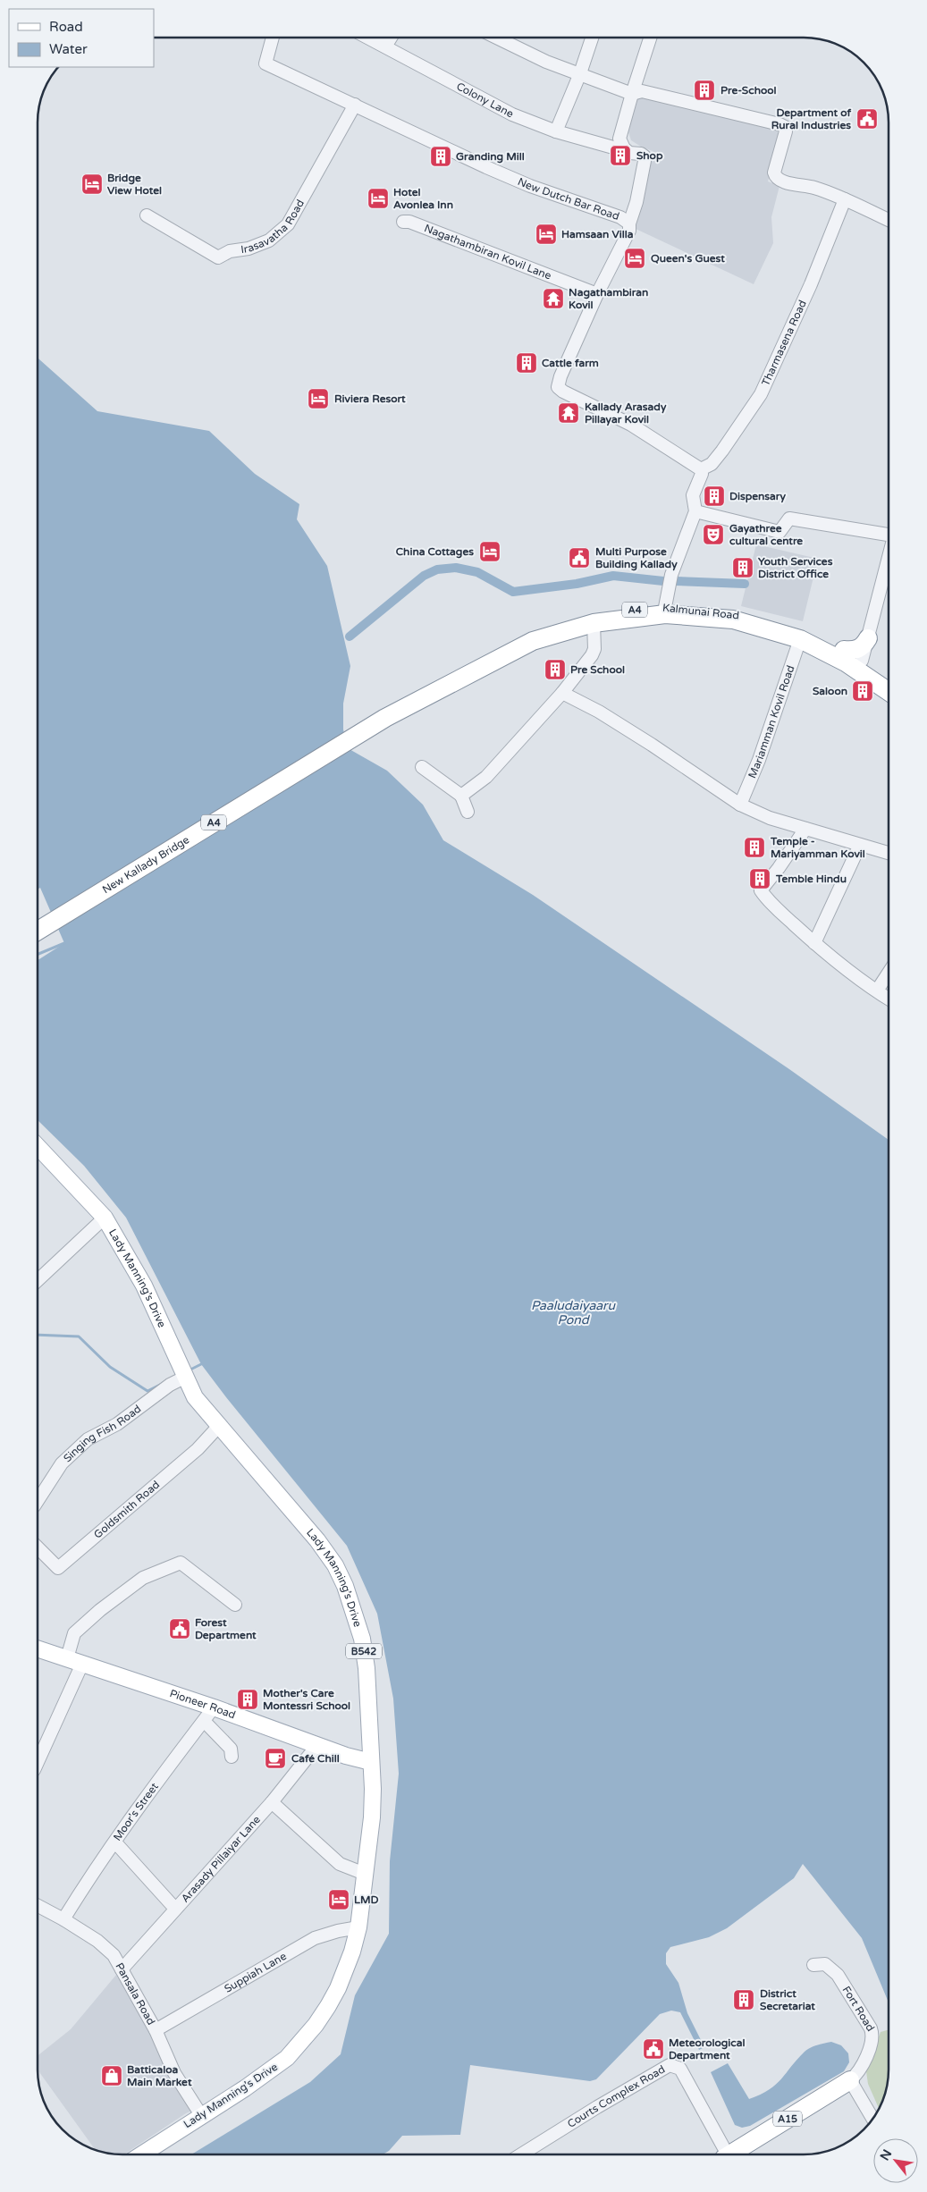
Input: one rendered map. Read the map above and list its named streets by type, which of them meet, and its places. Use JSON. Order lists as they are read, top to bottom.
{
  "streets": {
    "highway": [
      "A4",
      "Kalmunai Road",
      "New Kallady Bridge",
      "Fort Road",
      "A15"
    ],
    "main road": ["Lady Manning’s Drive", "B542", "Pioneer Road"],
    "street": [
      "Colony Lane",
      "New Dutch Bar Road",
      "Irasavatha Road",
      "Nagathambiran Kovil Lane",
      "Tharmasena Road",
      "Mariamman Kovil Road",
      "Singing Fish Road",
      "Goldsmith Road",
      "Moor's Street",
      "Arasady Pillaiyar Lane",
      "Suppiah Lane",
      "Pansala Road",
      "Courts Complex Road"
    ]
  },
  "crossings": [
    ["Colony Lane", "New Dutch Bar Road"],
    ["New Dutch Bar Road", "Irasavatha Road"],
    ["New Dutch Bar Road", "Nagathambiran Kovil Lane"],
    ["New Dutch Bar Road", "Tharmasena Road"],
    ["Kalmunai Road", "Mariamman Kovil Road"],
    ["Kalmunai Road", "New Kallady Bridge"],
    ["Lady Manning’s Drive", "Singing Fish Road"],
    ["Lady Manning’s Drive", "Goldsmith Road"],
    ["Lady Manning’s Drive", "Pioneer Road"],
    ["Lady Manning’s Drive", "Suppiah Lane"],
    ["Lady Manning’s Drive", "Pansala Road"],
    ["Pioneer Road", "Moor's Street"],
    ["Pioneer Road", "Arasady Pillaiyar Lane"],
    ["Moor's Street", "Pansala Road"],
    ["Arasady Pillaiyar Lane", "Pansala Road"],
    ["Suppiah Lane", "Pansala Road"]
  ],
  "water": ["Paaludaiyaaru Pond"],
  "places": {
    "building": [
      "Pre-School",
      "Shop",
      "Granding Mill",
      "Cattle farm",
      "Dispensary",
      "Youth Services District Office",
      "Pre School",
      "Saloon",
      "Temple - Mariyamman Kovil",
      "Temble Hindu",
      "Mother's Care Montessri School",
      "District Secretariat"
    ],
    "public building": [
      "Department of Rural Industries",
      "Multi Purpose Building Kallady",
      "Forest Department",
      "Meteorological Department"
    ],
    "hotel": [
      "Bridge View Hotel",
      "Hotel Avonlea Inn",
      "Hamsaan Villa",
      "Queen's Guest",
      "Riviera Resort",
      "China Cottages",
      "LMD"
    ],
    "temple": ["Nagathambiran Kovil", "Kallady Arasady Pillayar Kovil"],
    "theatre": ["Gayathree cultural centre"],
    "cafe": ["Café Chill"],
    "shop": ["Batticaloa Main Market"]
  },
  "legend": ["Road", "Water"],
  "north": "top left"
}
